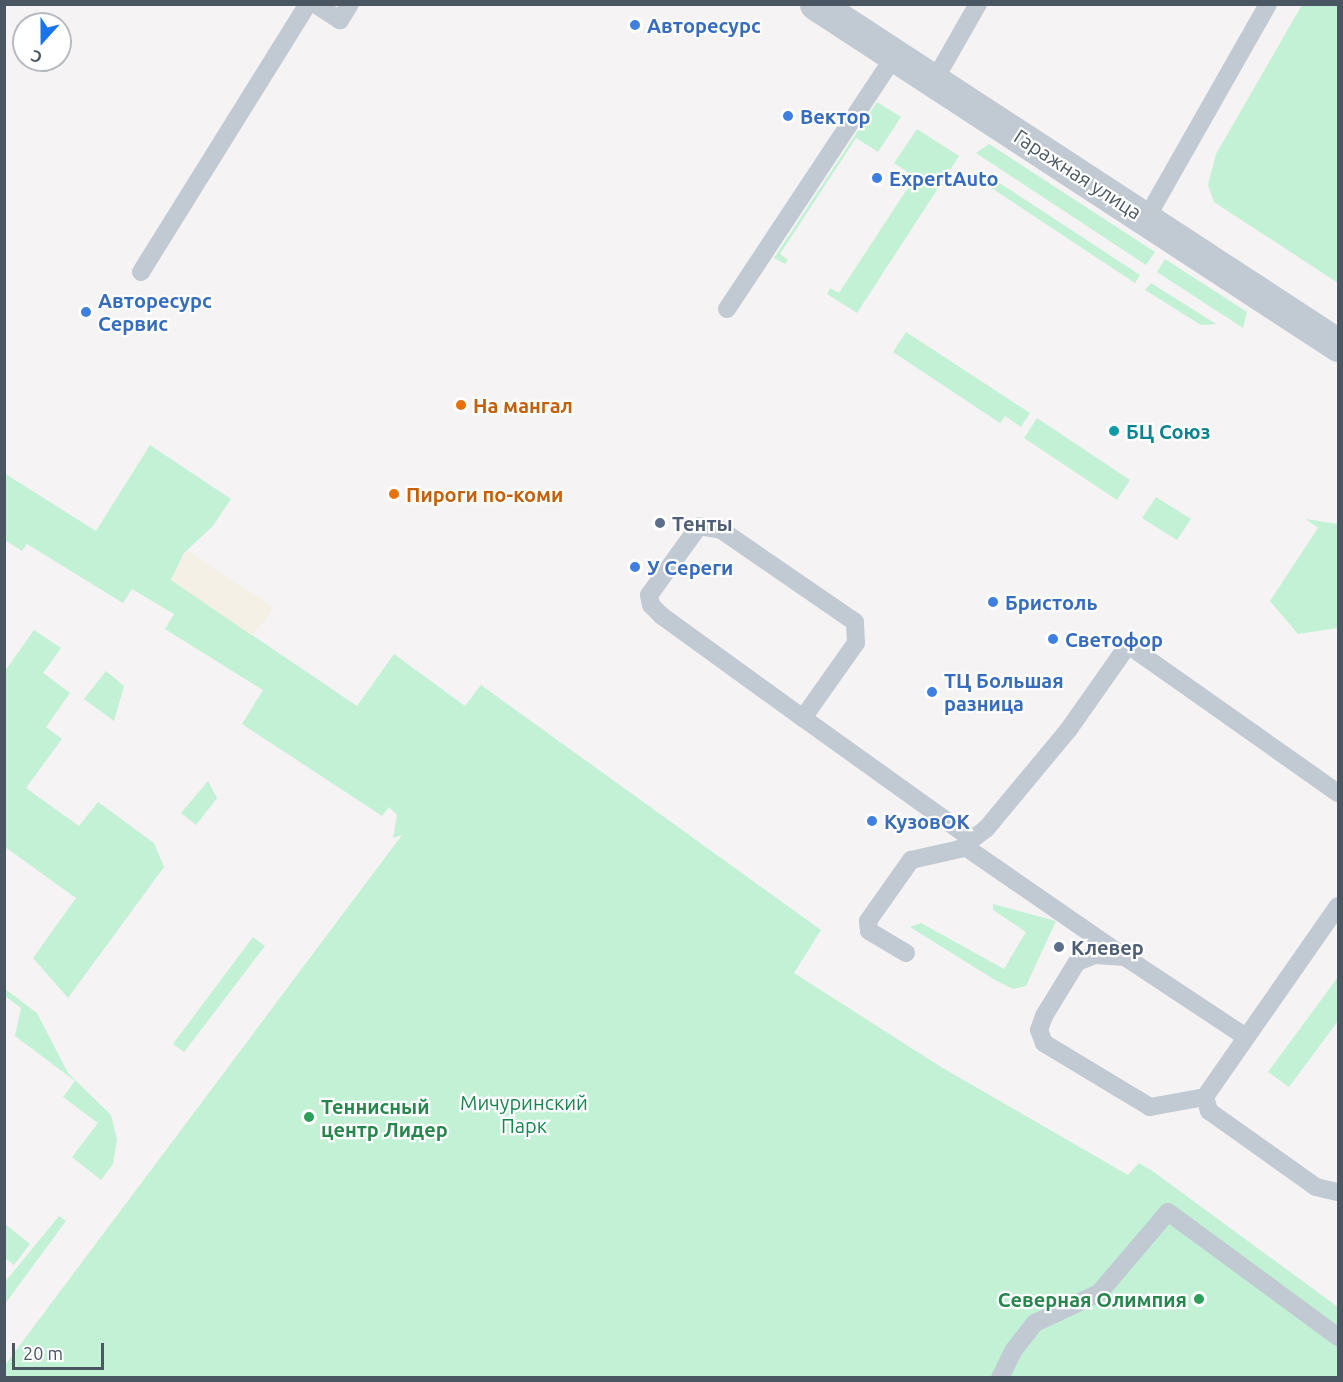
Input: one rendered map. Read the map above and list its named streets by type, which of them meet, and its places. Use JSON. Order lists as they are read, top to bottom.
{
  "streets": {
    "street": ["Гаражная улица"]
  },
  "parks": ["Мичуринский Парк"],
  "places": [
    "Авторесурс",
    "Вектор",
    "ExpertAuto",
    "Авторесурс Сервис",
    "На мангал",
    "БЦ Союз",
    "Пироги по-коми",
    "Тенты",
    "У Сереги",
    "Бристоль",
    "Светофор",
    "ТЦ Большая разница",
    "КузовОК",
    "Клевер",
    "Теннисный центр Лидер",
    "Северная Олимпия"
  ],
  "scale_bar": "20 m",
  "north": "bottom"
}
